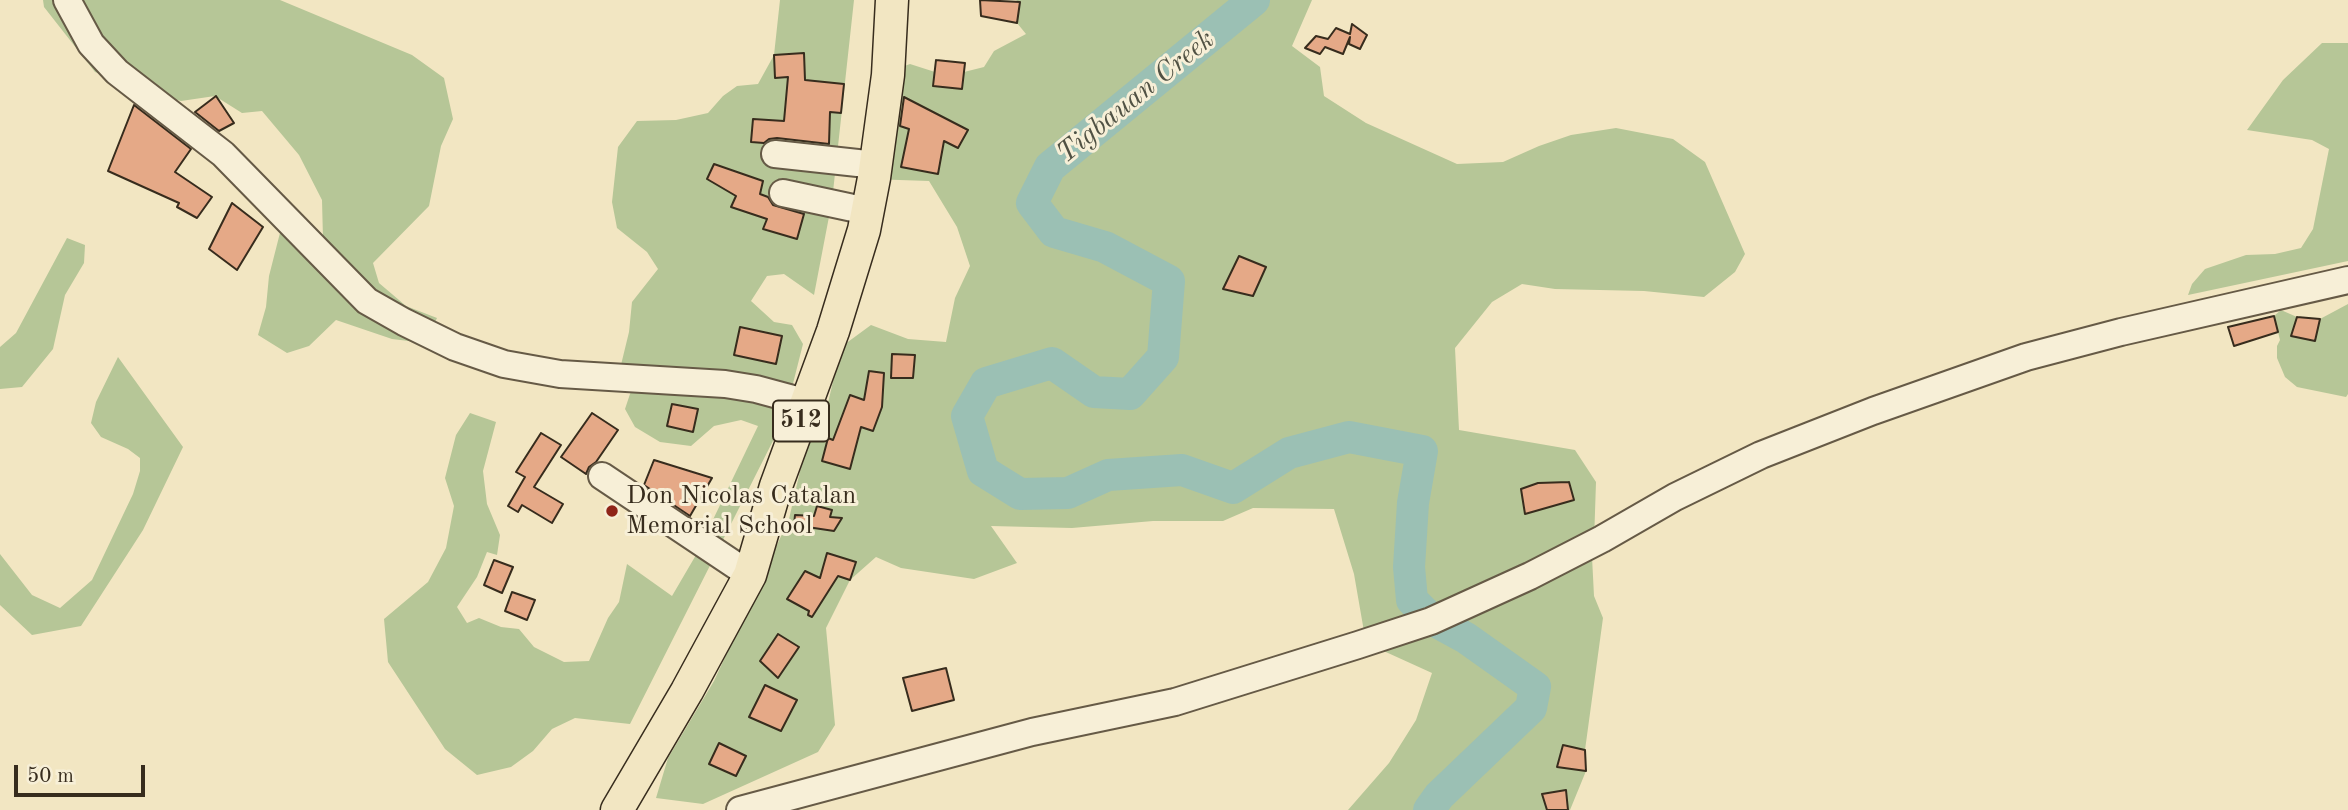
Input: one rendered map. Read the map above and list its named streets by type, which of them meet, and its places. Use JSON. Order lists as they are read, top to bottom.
{
  "streets": {
    "main road": ["512"]
  },
  "water": ["Tigbauan Creek"],
  "places": ["Don Nicolas Catalan Memorial School"],
  "scale_bar": "50 m"
}
